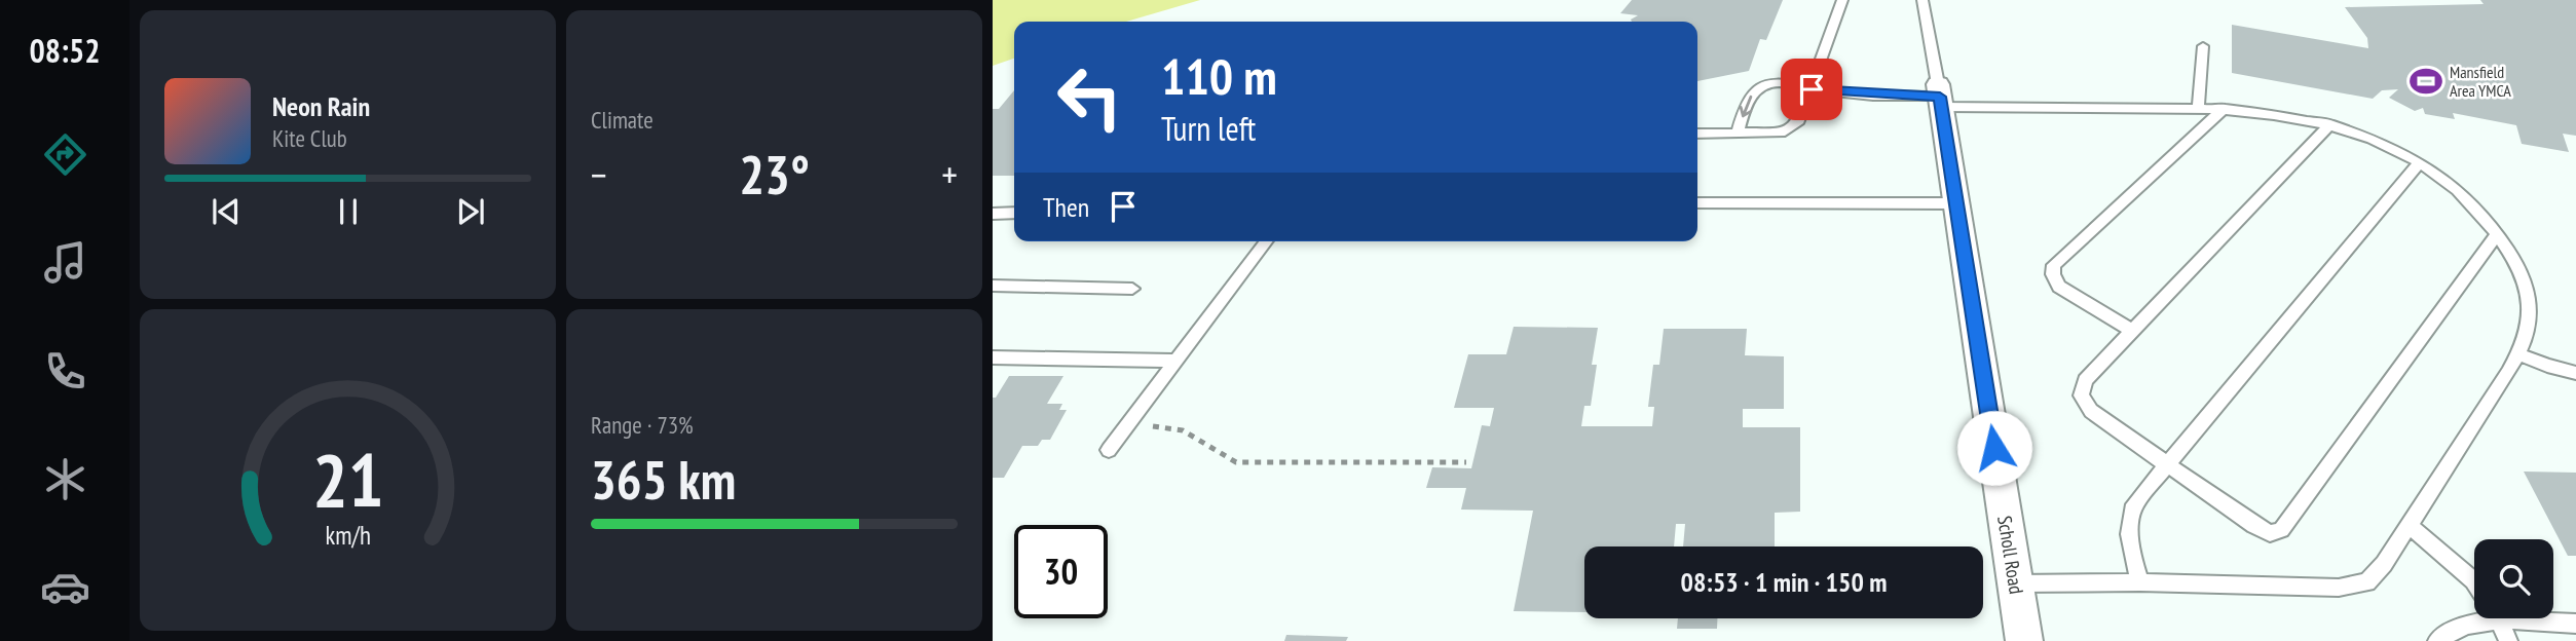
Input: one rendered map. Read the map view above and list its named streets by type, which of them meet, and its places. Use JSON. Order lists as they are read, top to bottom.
{
  "streets": {
    "street": ["Scholl Road"]
  },
  "places": {
    "sports": ["Mansfield Area YMCA"]
  },
  "page": {
    "tabs": "08:52",
    "tile": [
      "Climate",
      ["Range · 73%", "365 km"]
    ],
    "turn": ["110 m", "Turn left"],
    "song": ["Neon Rain", "Kite Club"],
    "heat": ["−", "23°", "+"],
    "then": "Then",
    "limit": "30",
    "trip": "08:53 · 1 min · 150 m",
    "gauge": ["21", "km/h"]
  }
}
